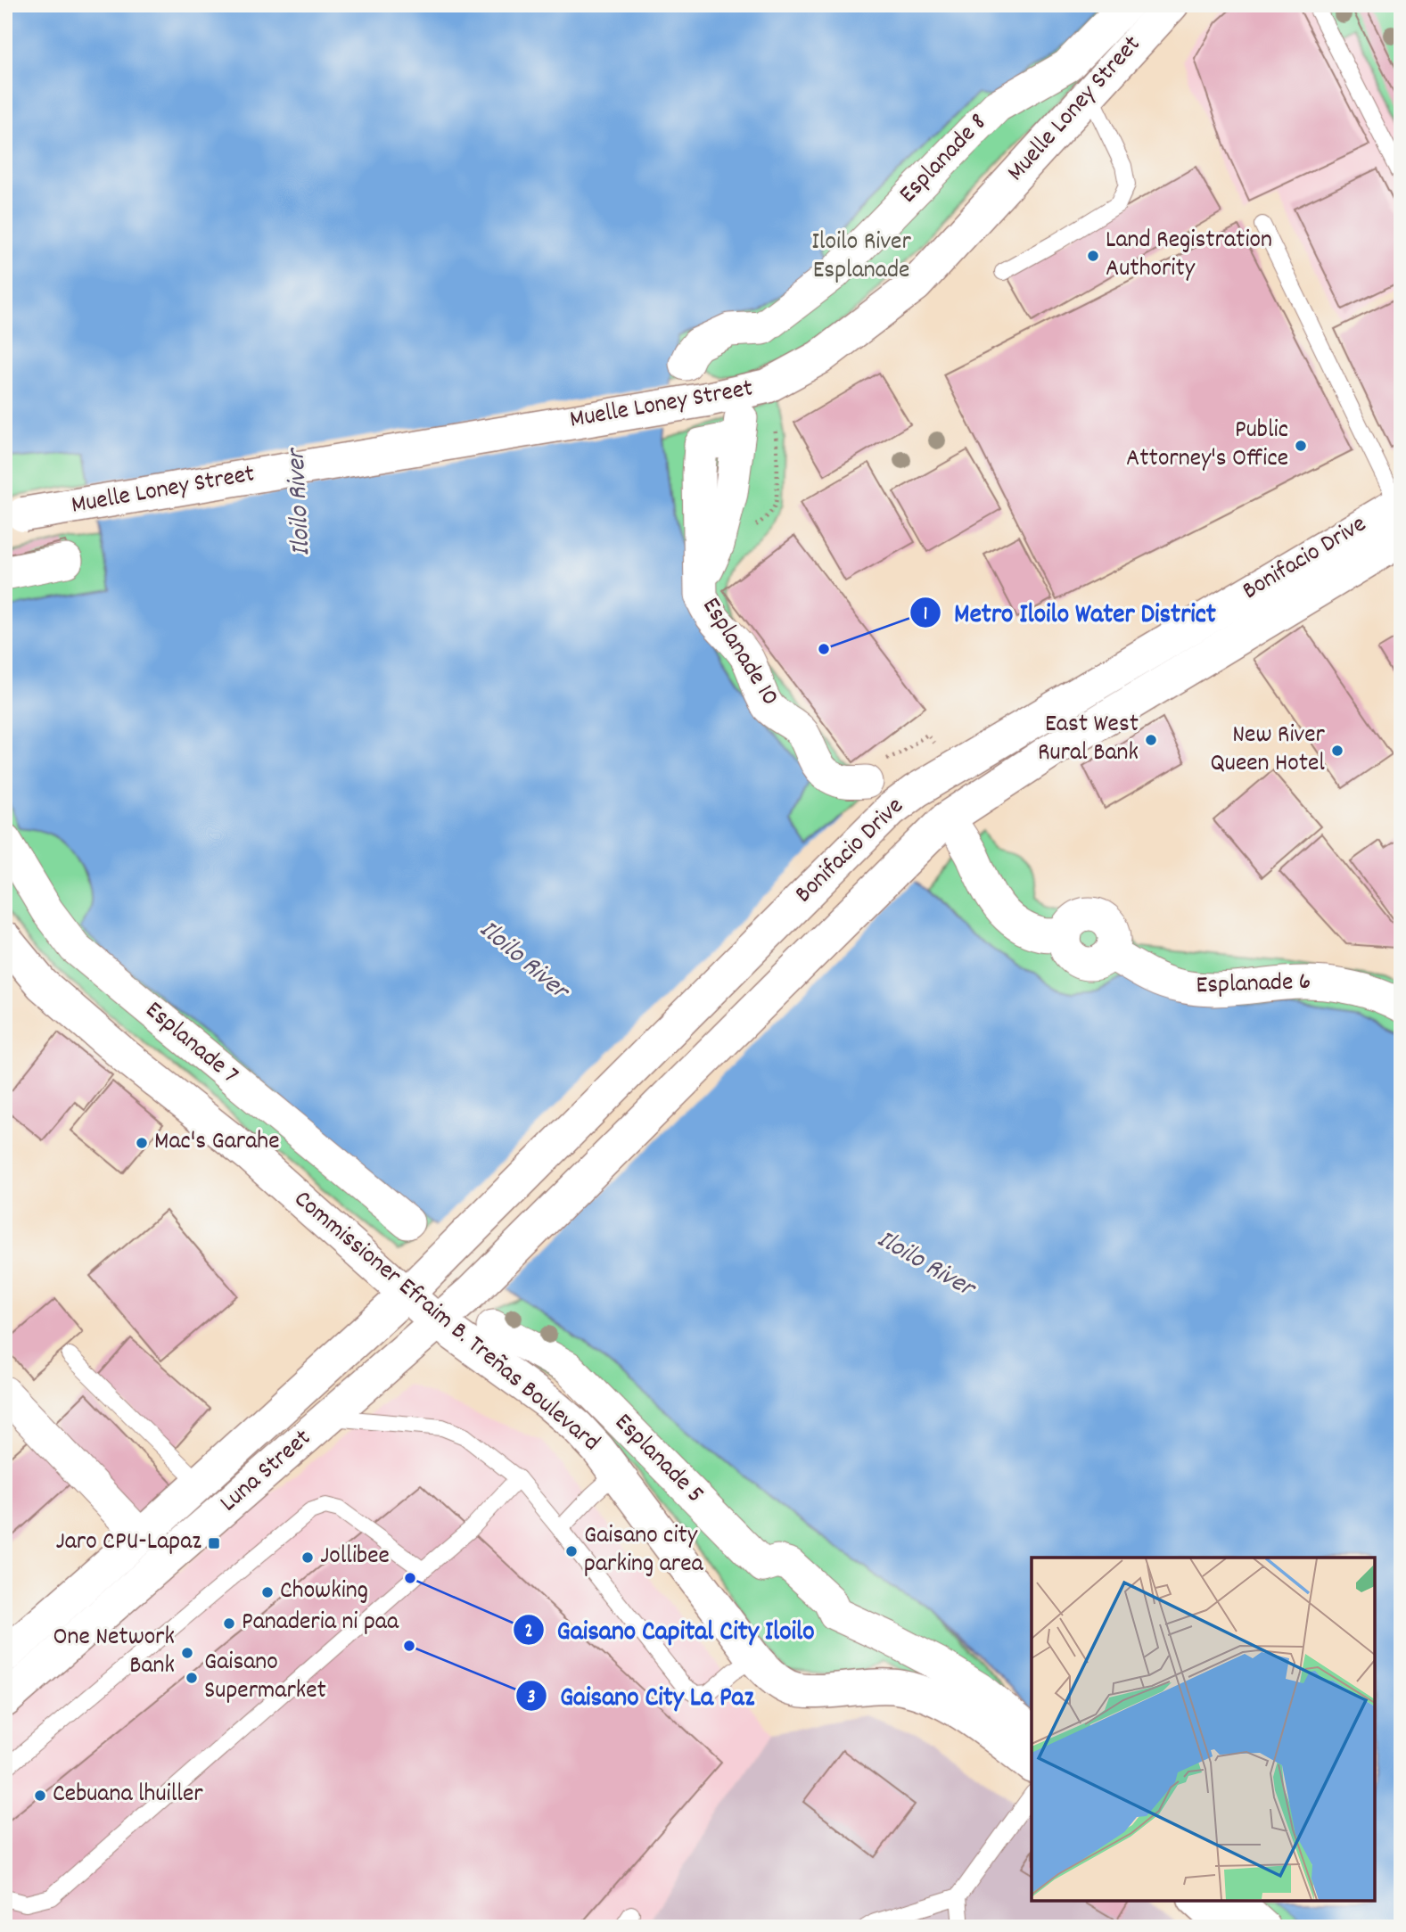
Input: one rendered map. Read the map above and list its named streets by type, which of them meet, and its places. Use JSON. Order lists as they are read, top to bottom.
{
  "streets": {
    "main road": [
      "Muelle Loney Street",
      "Bonifacio Drive",
      "Commissioner Efraim B. Treñas Boulevard",
      "Luna Street"
    ],
    "street": [
      "Esplanade 8",
      "Esplanade 10",
      "Esplanade 6",
      "Esplanade 7",
      "Esplanade 5"
    ]
  },
  "crossings": [
    ["Bonifacio Drive", "Luna Street"],
    ["Commissioner Efraim B. Treñas Boulevard", "Luna Street"]
  ],
  "water": ["Iloilo River"],
  "parks": ["Iloilo River Esplanade"],
  "places": {
    "other": [
      "Land Registration Authority",
      "Public Attorney's Office",
      "Metro Iloilo Water District",
      "East West Rural Bank",
      "New River Queen Hotel",
      "Mac's Garahe",
      "Gaisano city parking area",
      "Jollibee",
      "Gaisano Capital City Iloilo",
      "Chowking",
      "Panaderia ni paa",
      "Gaisano City La Paz",
      "One Network Bank",
      "Gaisano Supermarket",
      "Cebuana lhuiller"
    ],
    "transit": ["Jaro CPU-Lapaz"]
  }
}
